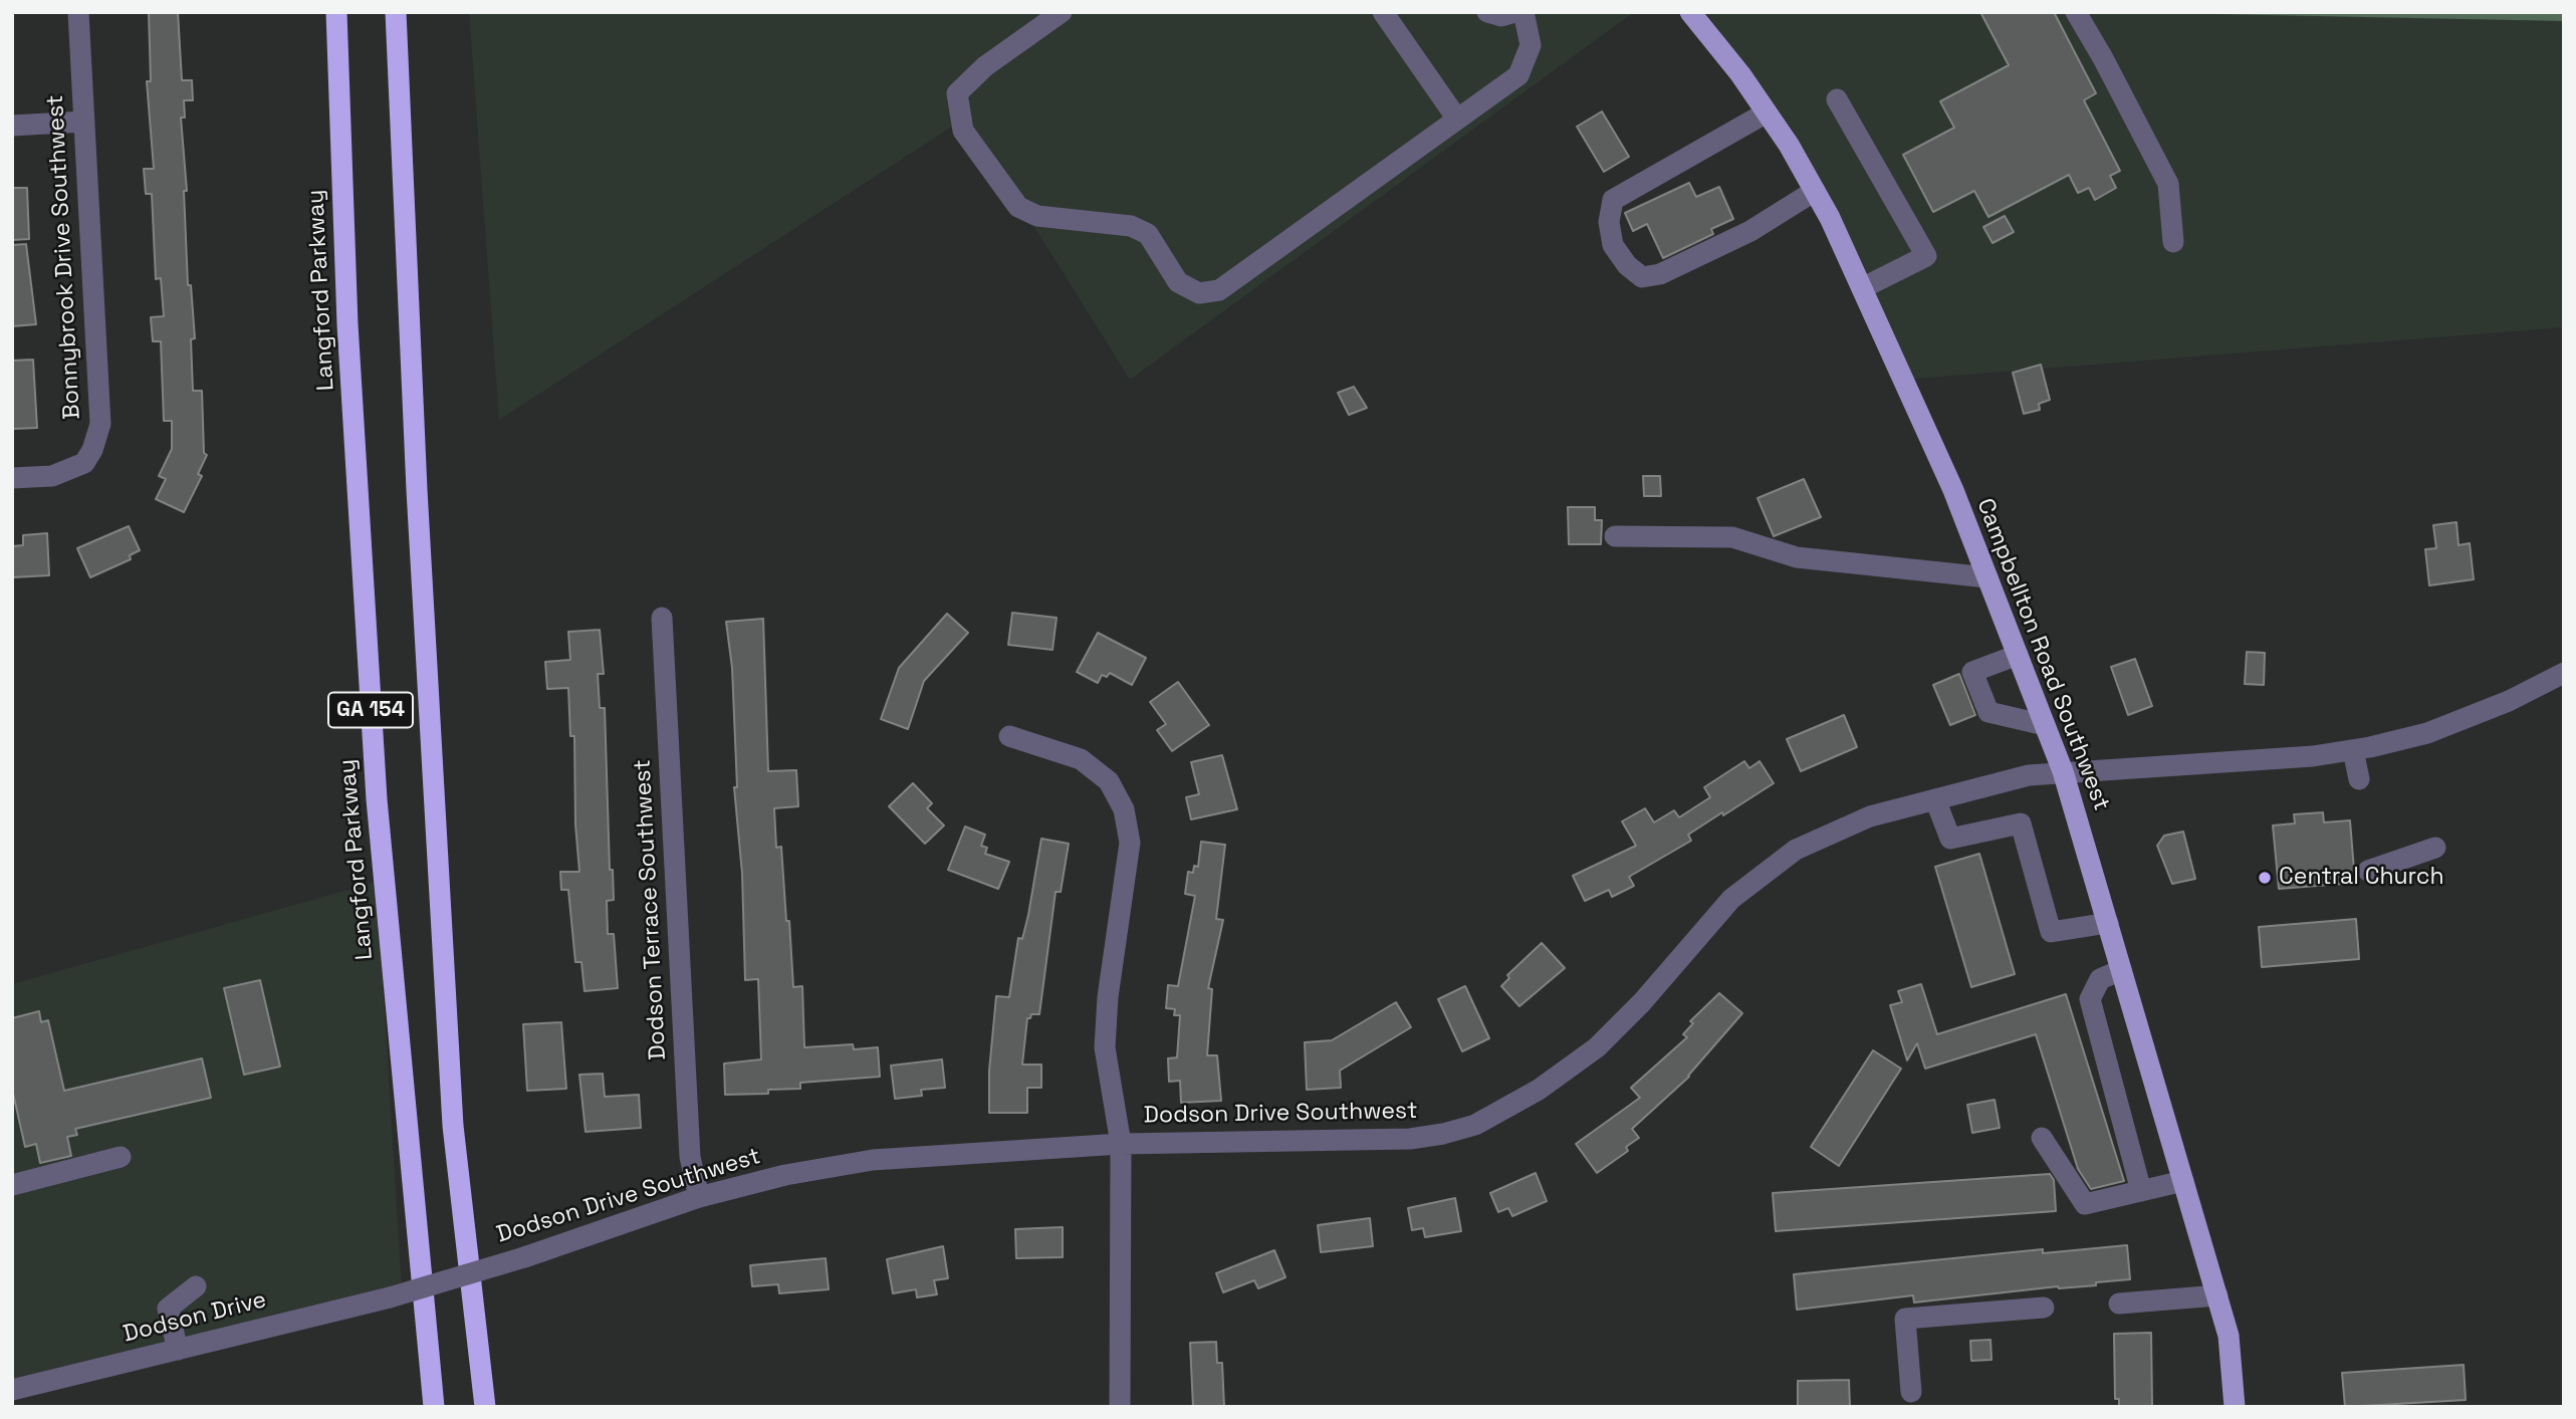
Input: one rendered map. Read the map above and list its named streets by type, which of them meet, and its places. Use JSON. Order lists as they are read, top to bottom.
{
  "streets": {
    "highway": ["Langford Parkway", "GA 154"],
    "main road": ["Campbellton Road Southwest"],
    "street": [
      "Bonnybrook Drive Southwest",
      "Dodson Terrace Southwest",
      "Dodson Drive Southwest",
      "Dodson Drive"
    ]
  },
  "crossings": [
    ["Campbellton Road Southwest", "Dodson Drive Southwest"],
    ["Dodson Terrace Southwest", "Dodson Drive Southwest"],
    ["Dodson Drive Southwest", "Dodson Drive"]
  ],
  "places": ["Central Church"]
}
